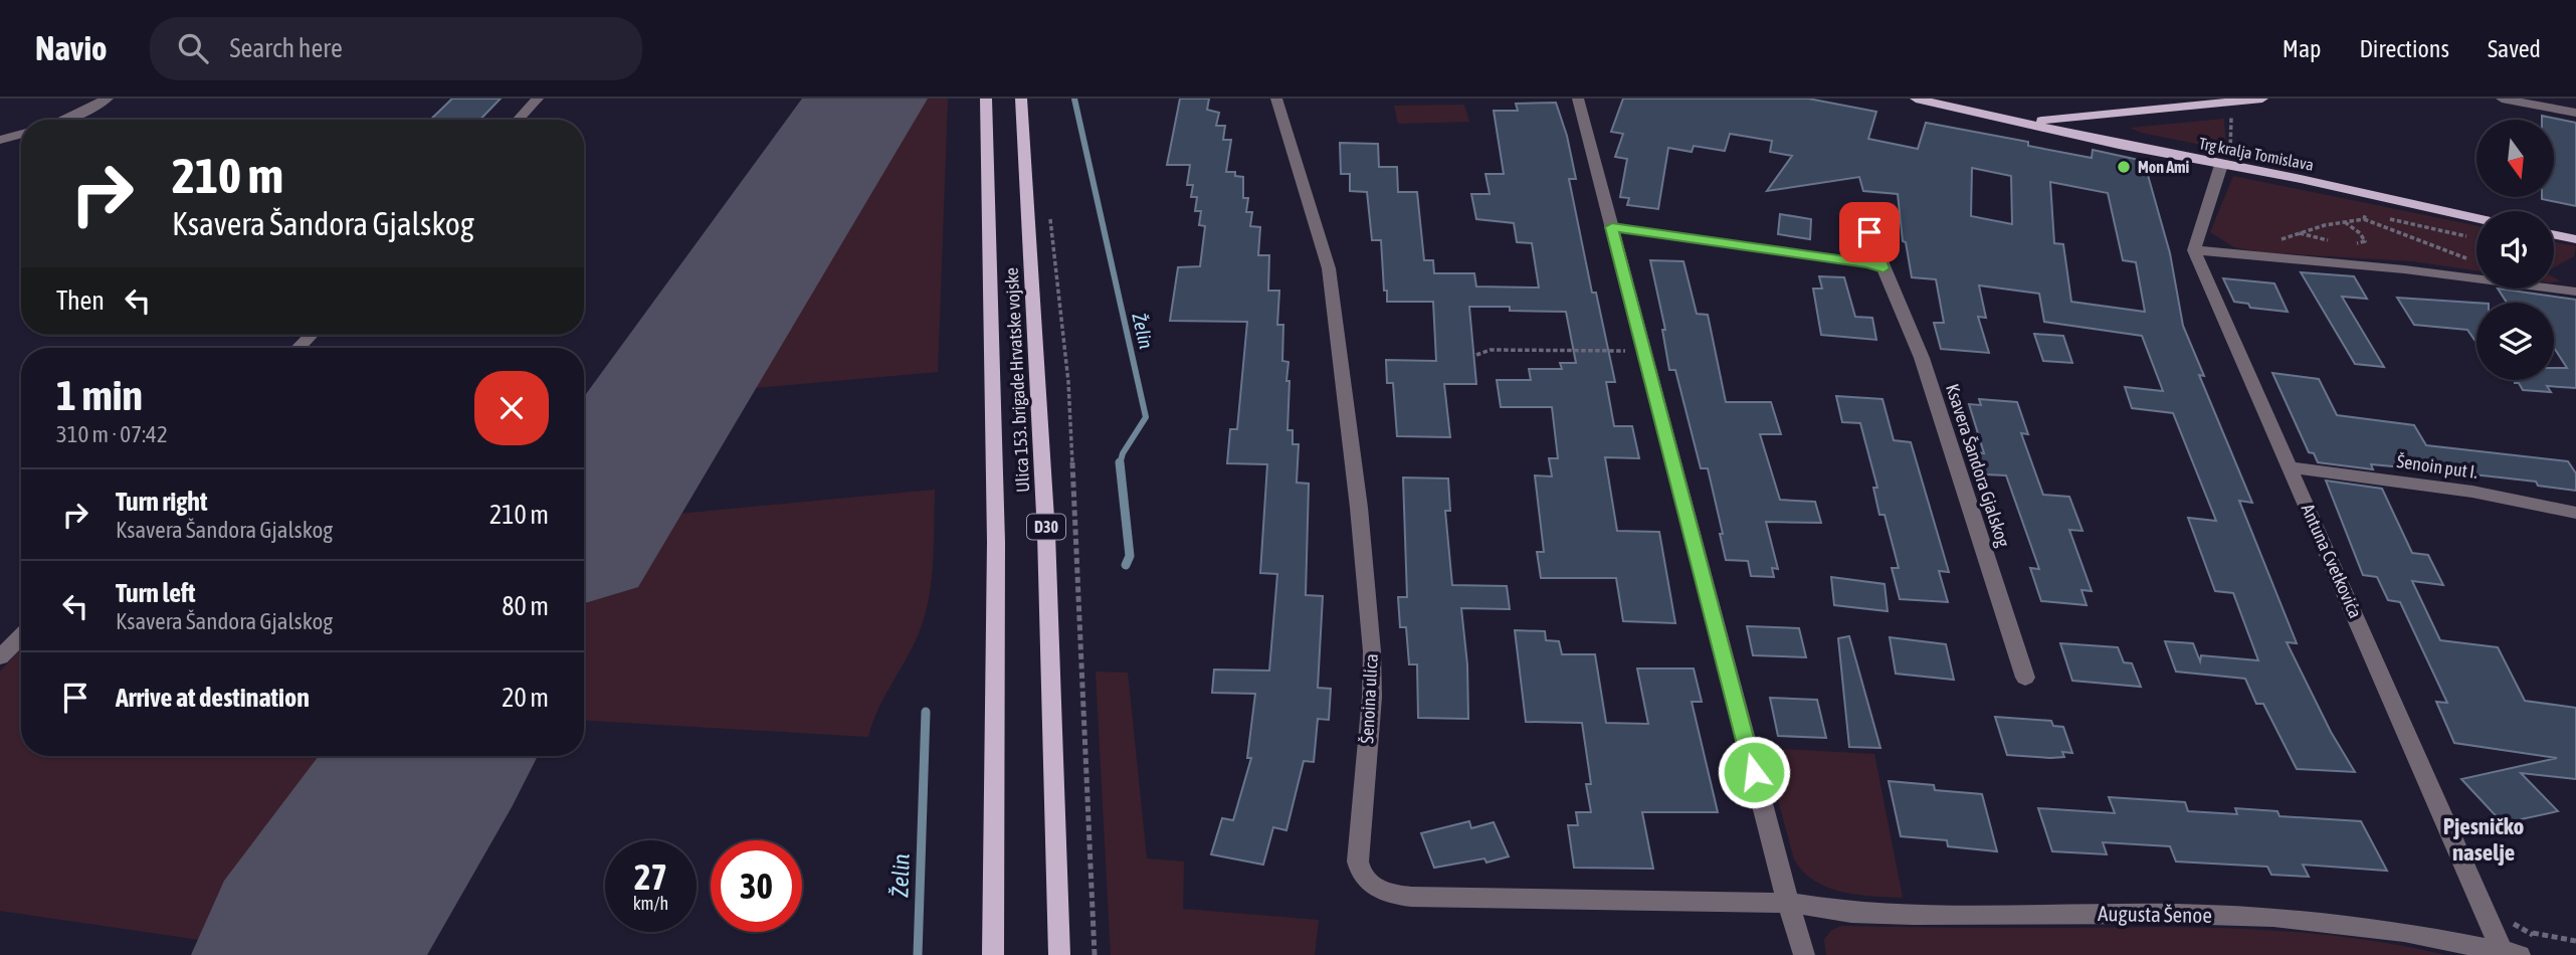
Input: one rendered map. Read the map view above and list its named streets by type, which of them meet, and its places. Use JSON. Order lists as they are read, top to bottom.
{
  "streets": {
    "main road": ["Trg kralja Tomislava", "Ulica 153. brigade Hrvatske vojske", "D30"],
    "street": [
      "Ksavera Šandora Gjalskog",
      "Šenoin put I.",
      "Antuna Cvetkovića",
      "Šenoina ulica",
      "Augusta Šenoe"
    ]
  },
  "crossings": [
    ["Šenoin put I.", "Antuna Cvetkovića"],
    ["Antuna Cvetkovića", "Augusta Šenoe"],
    ["Šenoina ulica", "Augusta Šenoe"]
  ],
  "districts": ["Pjesničko naselje"],
  "water": ["Želin"],
  "places": ["Mon Ami"],
  "north": "bottom",
  "page": {
    "header": "Navio",
    "search": "Search here",
    "nav": ["Map", "Directions", "Saved"],
    "turn": ["210 m", "Ksavera Šandora Gjalskog"],
    "then": "Then",
    "heading": ["1 min", "310 m · 07:42"],
    "list": [
      {
        "name": "Turn right",
        "note": "Ksavera Šandora Gjalskog",
        "value": "210 m"
      },
      {
        "name": "Turn left",
        "note": "Ksavera Šandora Gjalskog",
        "value": "80 m"
      },
      {
        "name": "Arrive at destination",
        "value": "20 m"
      }
    ],
    "speed": "27 km/h",
    "limit": "30"
  }
}
